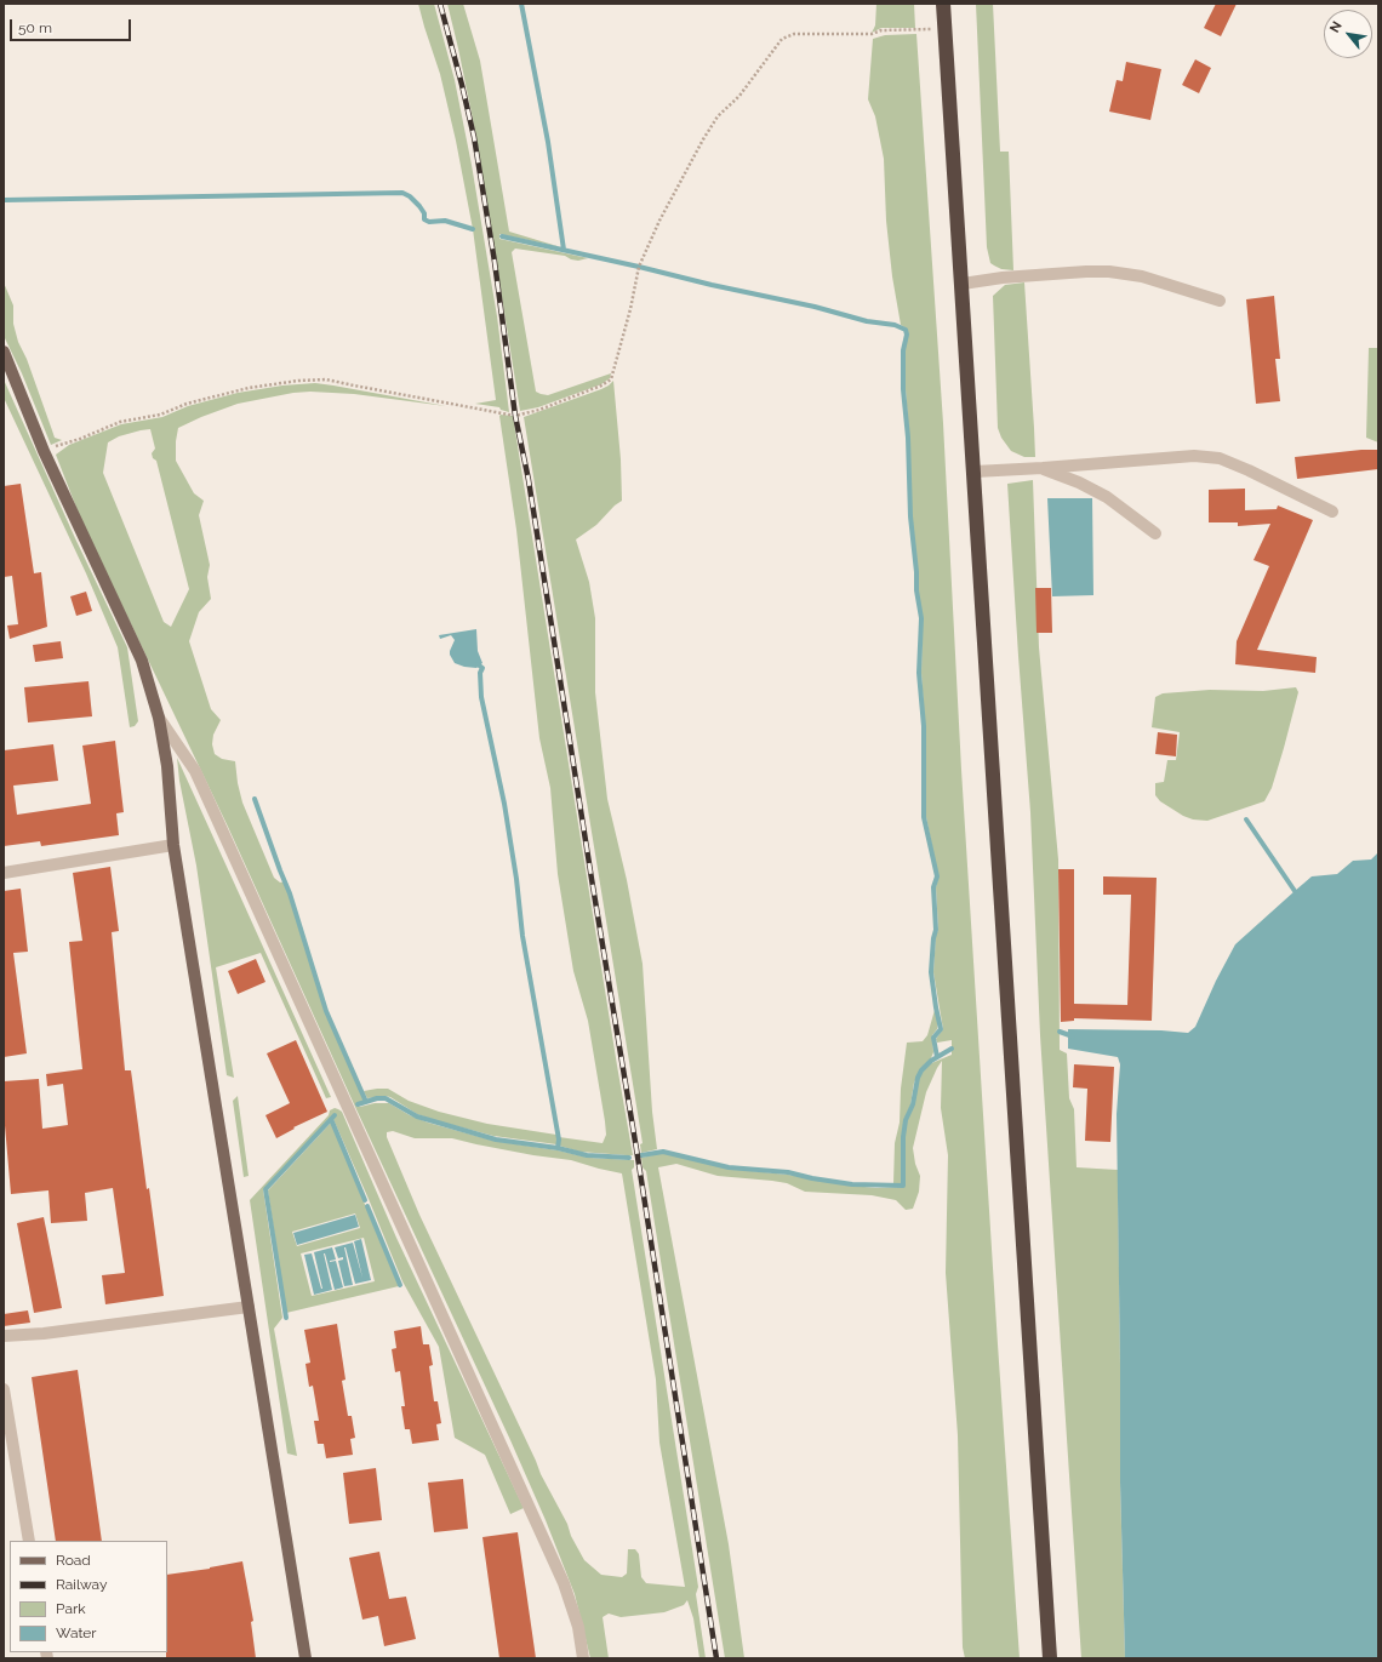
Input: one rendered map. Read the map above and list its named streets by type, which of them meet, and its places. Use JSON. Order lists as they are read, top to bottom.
{
  "legend": [
    "Road",
    "Railway",
    "Park",
    "Water"
  ],
  "scale_bar": "50 m",
  "north": "top left"
}
